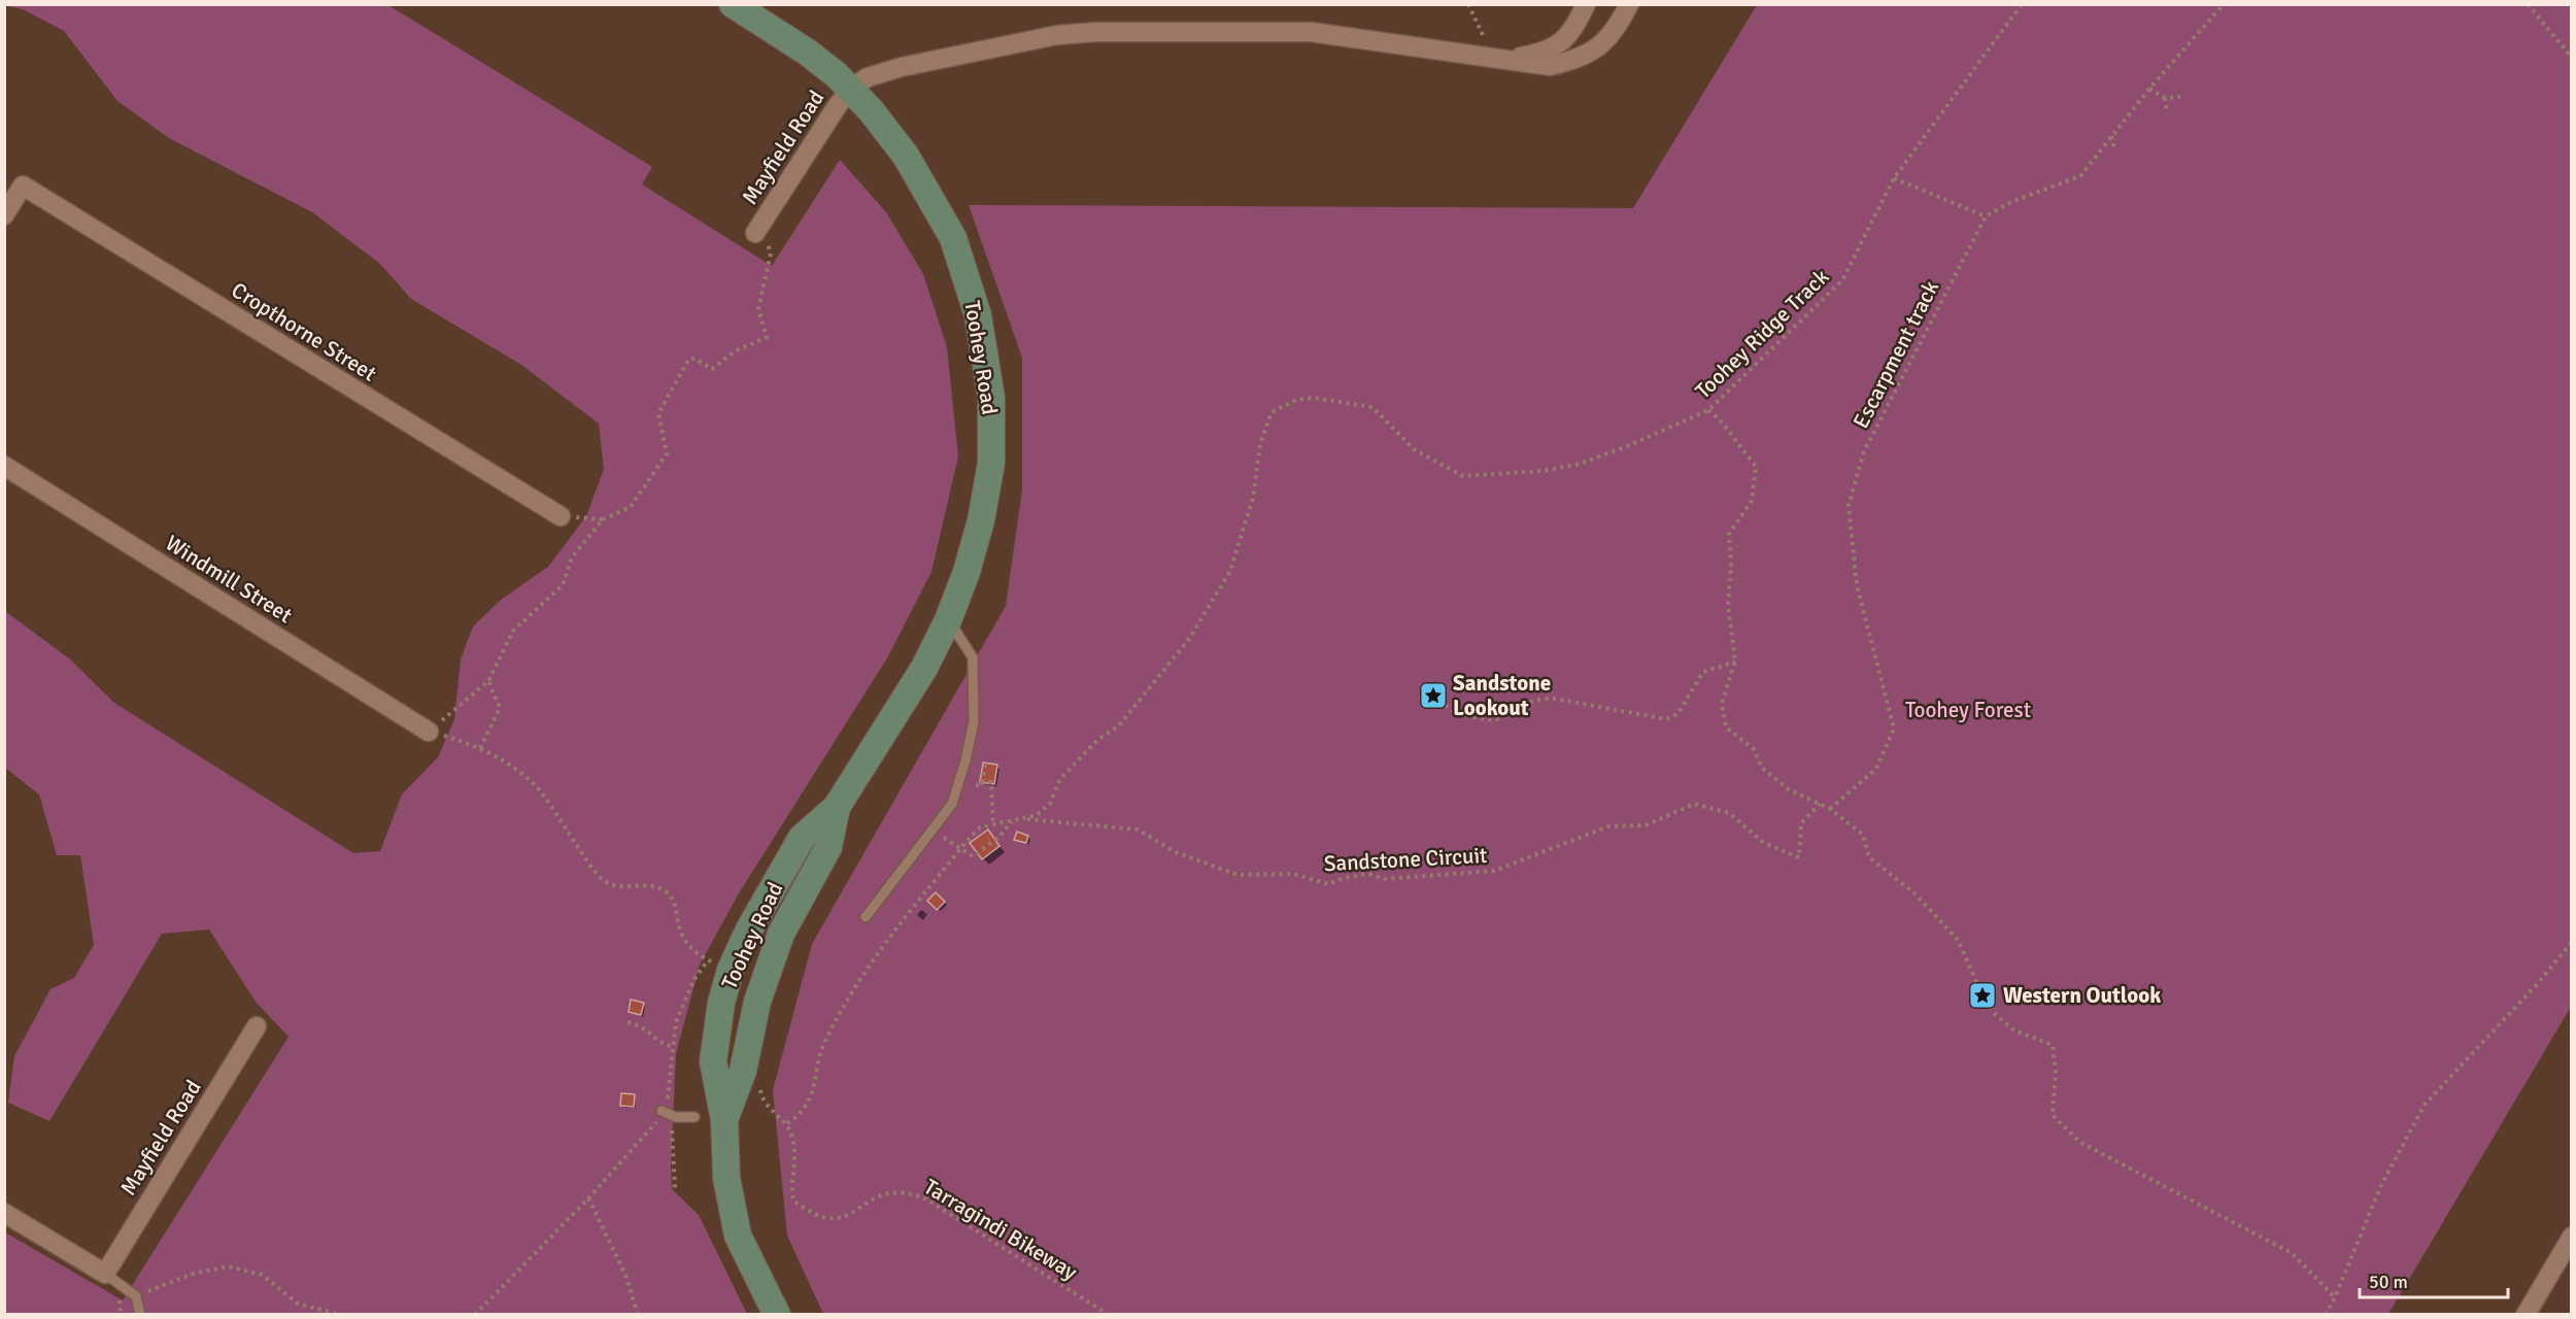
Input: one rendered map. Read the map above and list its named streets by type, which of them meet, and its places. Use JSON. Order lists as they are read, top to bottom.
{
  "streets": {
    "main road": ["Toohey Road"],
    "street": ["Mayfield Road", "Cropthorne Street", "Windmill Street"],
    "path": [
      "Toohey Ridge Track",
      "Escarpment track",
      "Sandstone Circuit",
      "Tarragindi Bikeway"
    ]
  },
  "crossings": [
    ["Mayfield Road", "Toohey Road"],
    ["Toohey Ridge Track", "Sandstone Circuit"]
  ],
  "parks": ["Toohey Forest"],
  "places": {
    "place": ["Sandstone Lookout", "Western Outlook"]
  },
  "scale_bar": "50 m"
}
